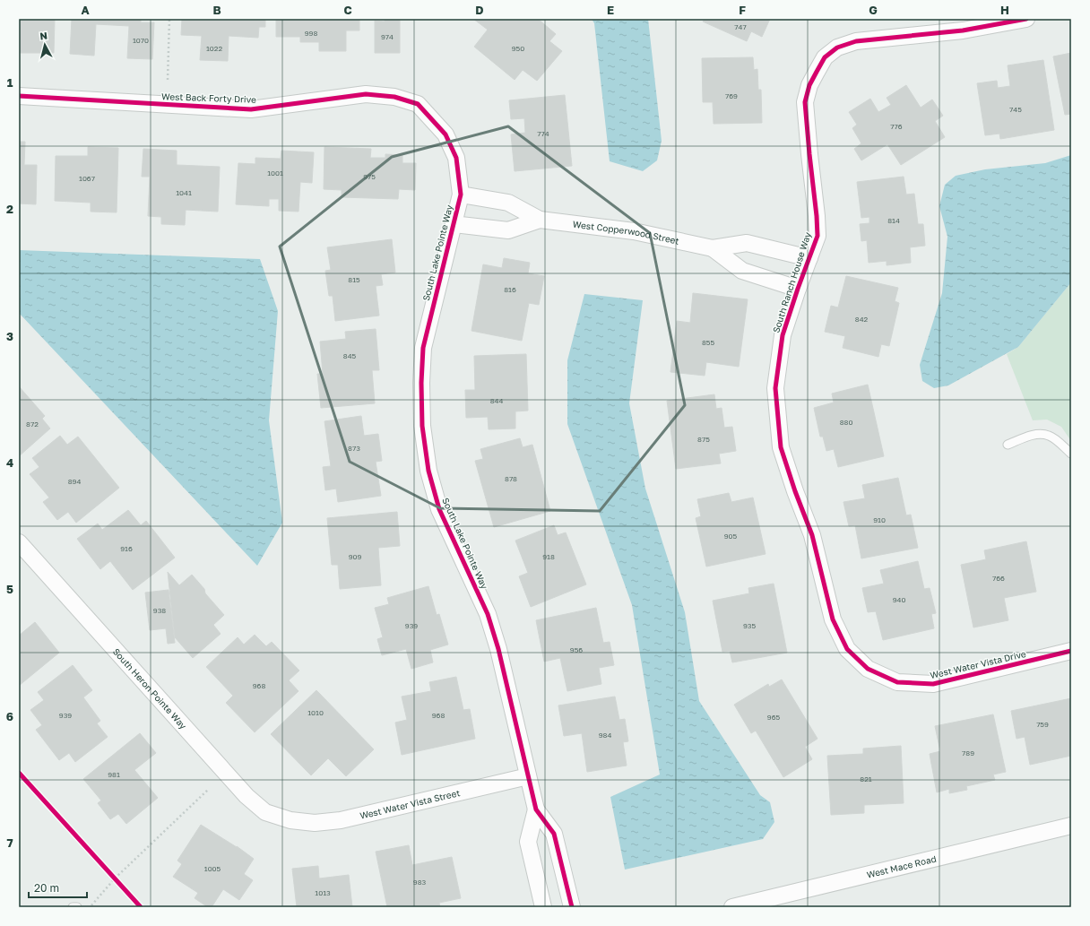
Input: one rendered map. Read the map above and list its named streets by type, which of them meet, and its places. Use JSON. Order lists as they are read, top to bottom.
{
  "streets": {
    "street": [
      "West Back Forty Drive",
      "West Copperwood Street",
      "South Lake Pointe Way",
      "South Ranch House Way",
      "West Water Vista Drive",
      "South Heron Pointe Way",
      "West Water Vista Street",
      "West Mace Road"
    ]
  },
  "crossings": [
    ["West Back Forty Drive", "South Lake Pointe Way"],
    ["West Copperwood Street", "South Lake Pointe Way"],
    ["West Copperwood Street", "South Ranch House Way"],
    ["South Lake Pointe Way", "West Water Vista Street"],
    ["South Ranch House Way", "West Water Vista Drive"],
    ["South Heron Pointe Way", "West Water Vista Street"]
  ],
  "house_numbers": [
    "747",
    "998",
    "974",
    "1070",
    "1022",
    "950",
    "769",
    "745",
    "776",
    "774",
    "1001",
    "975",
    "1067",
    "1041",
    "814",
    "815",
    "816",
    "842",
    "855",
    "845",
    "844",
    "880",
    "872",
    "875",
    "873",
    "878",
    "894",
    "910",
    "905",
    "916",
    "909",
    "918",
    "766",
    "940",
    "938",
    "939",
    "935",
    "956",
    "968",
    "1010",
    "939",
    "968",
    "965",
    "759",
    "984",
    "789",
    "981",
    "821",
    "1005",
    "983",
    "1013"
  ],
  "scale_bar": "20 m",
  "north": "top",
  "grid": {
    "columns": [
      "A",
      "B",
      "C",
      "D",
      "E",
      "F",
      "G",
      "H"
    ],
    "rows": [
      "1",
      "2",
      "3",
      "4",
      "5",
      "6",
      "7"
    ]
  }
}
